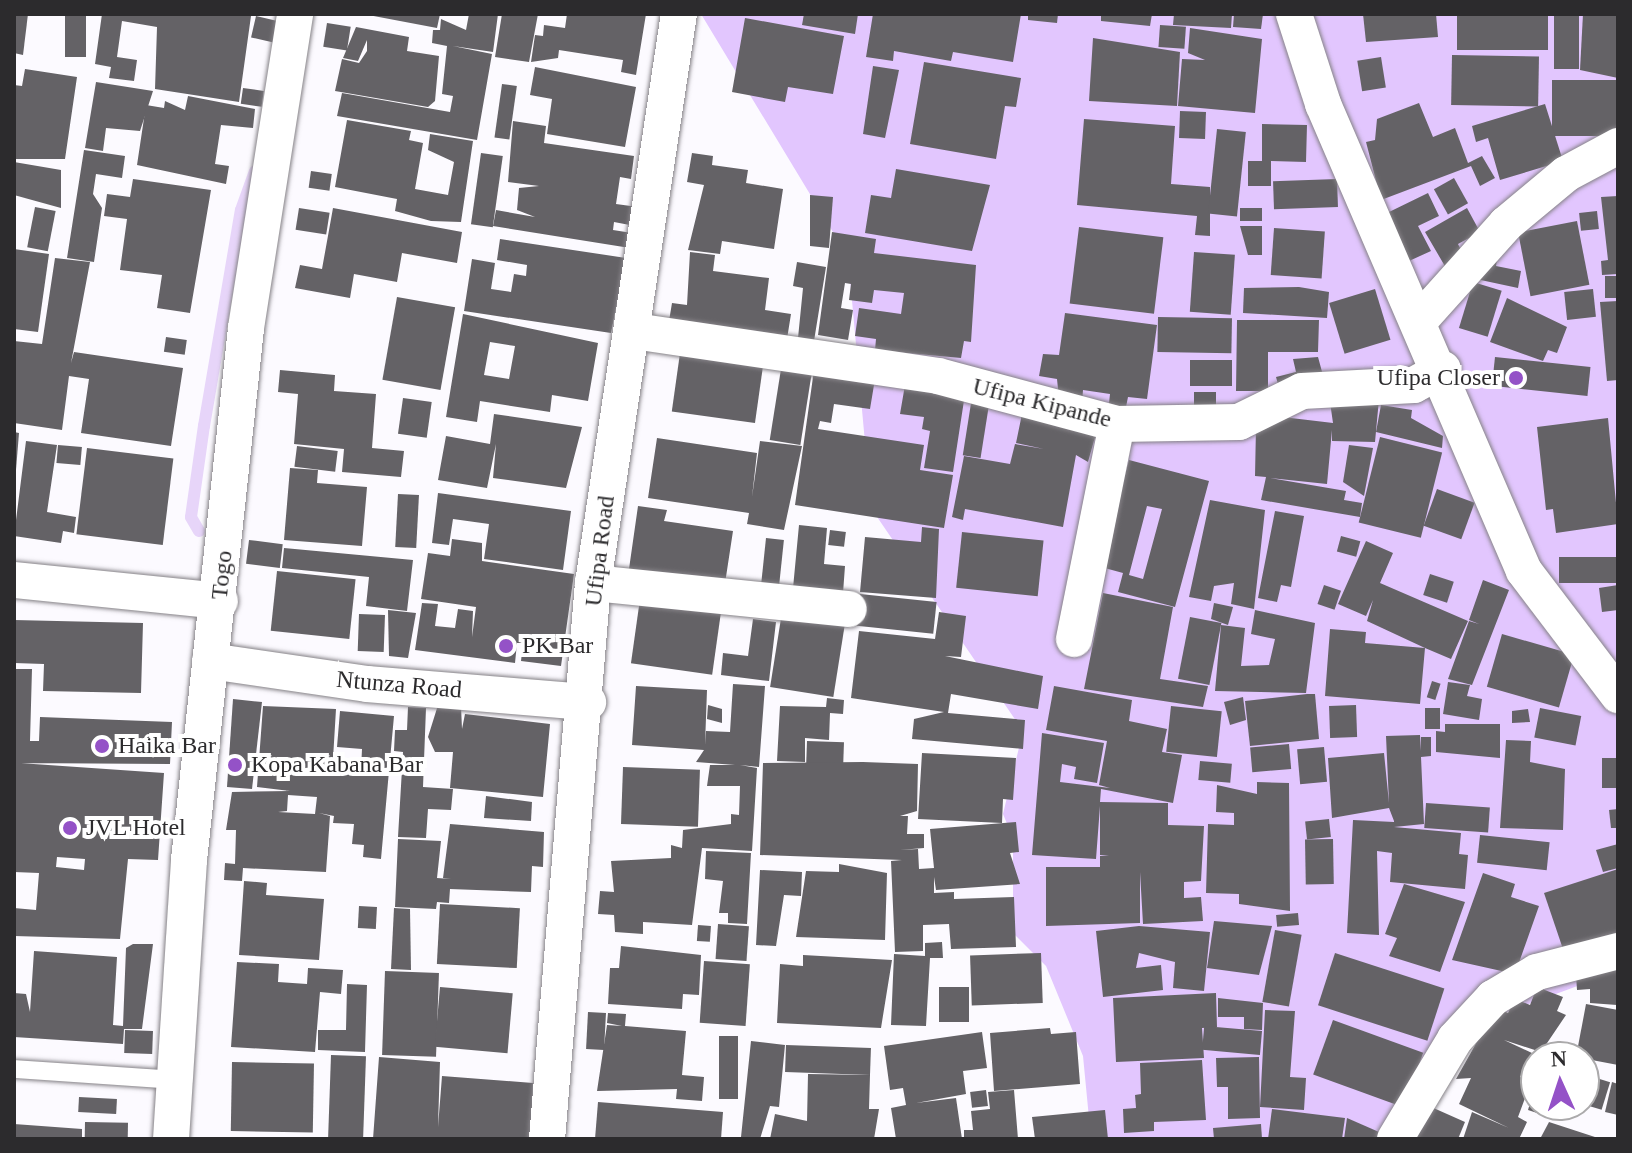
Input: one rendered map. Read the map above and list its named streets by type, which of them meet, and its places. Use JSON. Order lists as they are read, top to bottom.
{
  "streets": {
    "street": [
      "Ufipa Kipande",
      "Ufipa Road",
      "Togo",
      "Ntunza Road"
    ]
  },
  "crossings": [
    ["Ufipa Kipande", "Ufipa Road"],
    ["Ufipa Road", "Ntunza Road"],
    ["Togo", "Ntunza Road"]
  ],
  "places": [
    "Ufipa Closer",
    "PK Bar",
    "Haika Bar",
    "Kopa Kabana Bar",
    "JVL Hotel"
  ],
  "north": "top"
}
